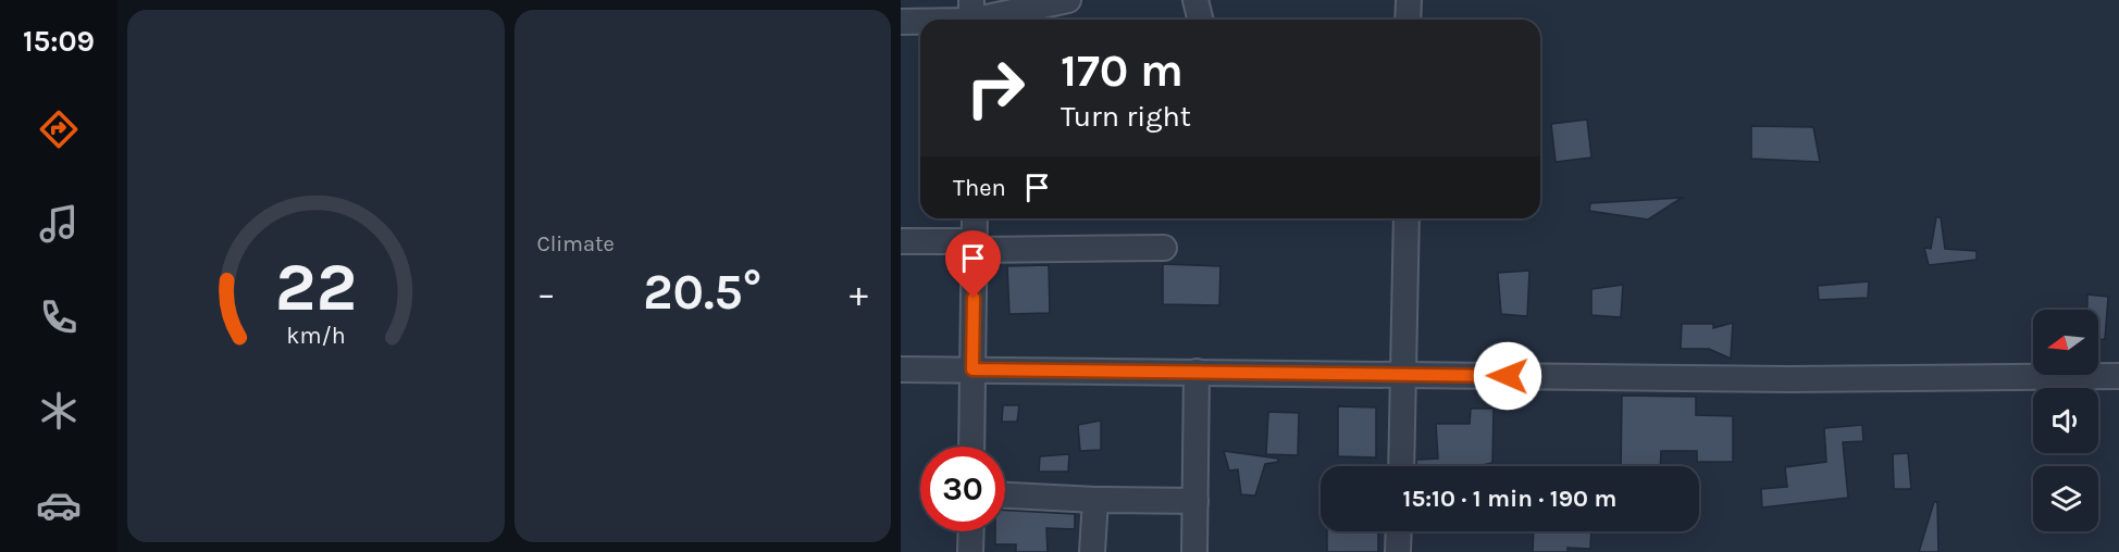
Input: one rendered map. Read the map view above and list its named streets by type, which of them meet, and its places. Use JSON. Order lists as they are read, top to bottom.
{
  "north": "left",
  "page": {
    "tabs": "15:09",
    "tile": "Climate",
    "turn": ["170 m", "Turn right"],
    "then": "Then",
    "heat": ["−", "20.5°", "+"],
    "limit": "30",
    "trip": "15:10 · 1 min · 190 m",
    "gauge": ["22", "km/h"]
  }
}
